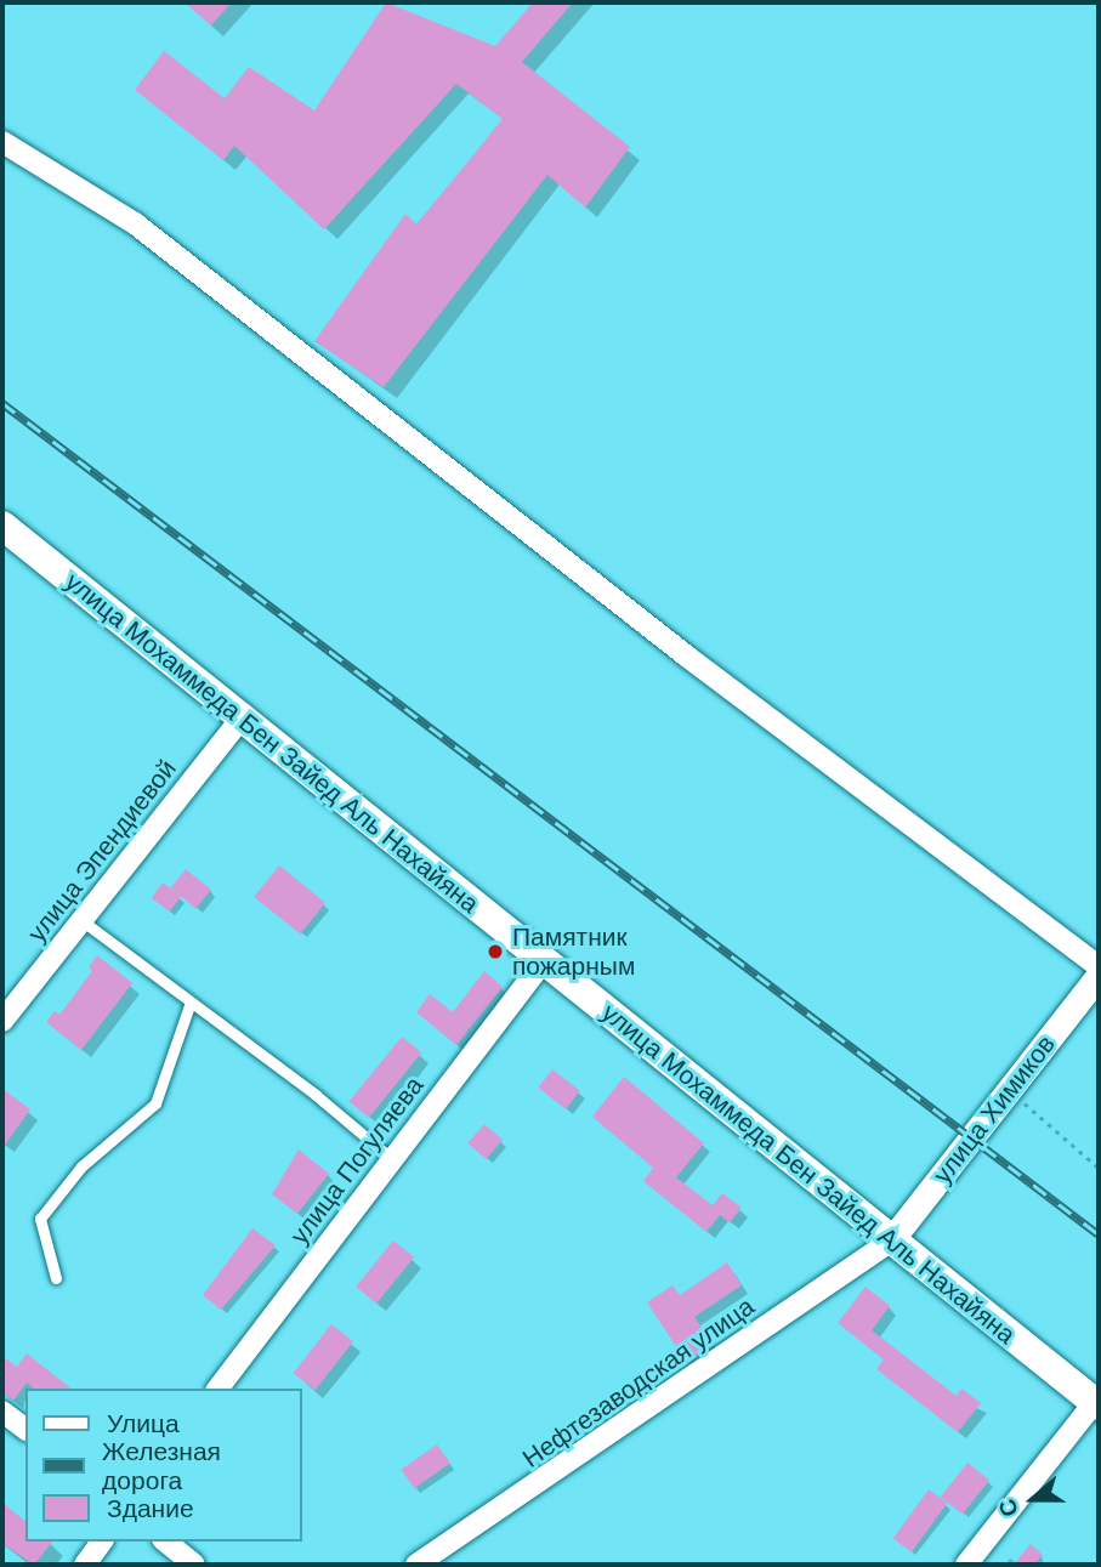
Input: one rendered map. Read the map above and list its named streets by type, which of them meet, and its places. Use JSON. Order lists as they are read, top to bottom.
{
  "streets": {
    "main road": ["улица Мохаммеда Бен Зайед Аль Нахайяна"],
    "street": [
      "улица Эпендиевой",
      "улица Химиков",
      "улица Погуляева",
      "Нефтезаводская улица"
    ]
  },
  "crossings": [
    ["улица Мохаммеда Бен Зайед Аль Нахайяна", "улица Эпендиевой"],
    ["улица Мохаммеда Бен Зайед Аль Нахайяна", "улица Химиков"],
    ["улица Мохаммеда Бен Зайед Аль Нахайяна", "улица Погуляева"],
    ["улица Мохаммеда Бен Зайед Аль Нахайяна", "Нефтезаводская улица"],
    ["улица Химиков", "Нефтезаводская улица"]
  ],
  "places": ["Памятник пожарным"],
  "legend": ["Улица", "Железная дорога", "Здание"],
  "north": "left"
}
